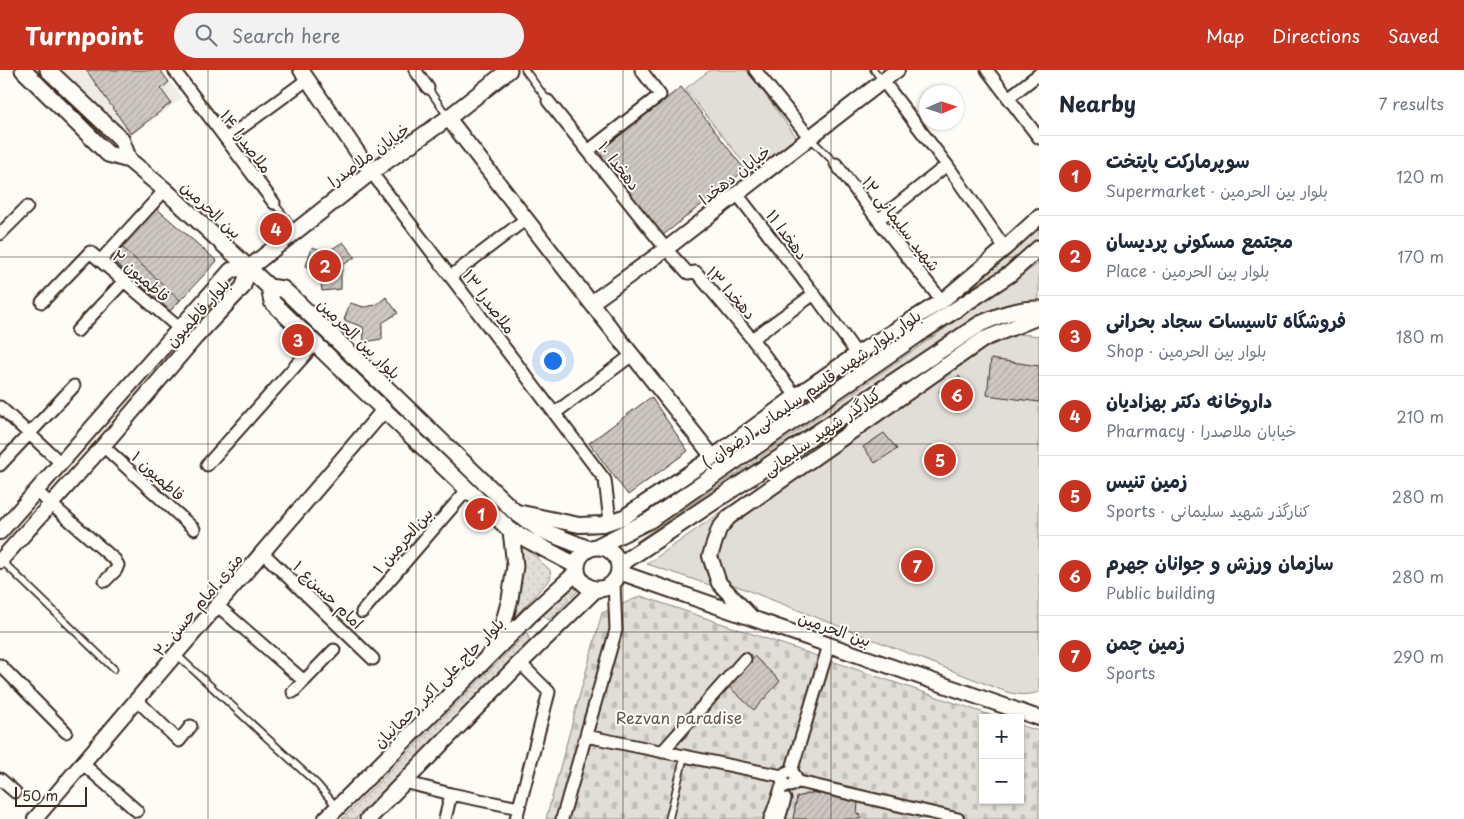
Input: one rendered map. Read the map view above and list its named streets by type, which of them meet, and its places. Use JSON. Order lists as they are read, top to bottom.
{
  "streets": {
    "main road": [
      "خیابان ملاصدرا",
      "بین الحرمین",
      "بلوار بین الحرمین",
      "بلوار بلوار شهید قاسم سلیمانی (رضوان )",
      "بلوار حاج علی اکبر رحمانیان"
    ],
    "street": [
      "ملاصدرا ۱۴",
      "دهخدا ۱۰",
      "خیابان دهخدا",
      "شهید سلیمانی ۱۲",
      "دهخدا ۱۱",
      "فاطمیون ۲",
      "دهخدا ۱۳",
      "ملاصدرا ۱۳",
      "بلوار فاطمیون",
      "کنارگذر شهید سلیمانی",
      "فاطمیون ۱",
      "بین‌الحرمین ۱",
      "امام حسن‌ع ۱",
      "۲۰ متری امام حسن"
    ]
  },
  "crossings": [
    ["ملاصدرا ۱۴", "خیابان ملاصدرا"],
    ["خیابان ملاصدرا", "بین الحرمین"],
    ["خیابان ملاصدرا", "ملاصدرا ۱۳"],
    ["خیابان ملاصدرا", "بلوار فاطمیون"],
    ["دهخدا ۱۰", "خیابان دهخدا"],
    ["دهخدا ۱۰", "دهخدا ۱۳"],
    ["خیابان دهخدا", "دهخدا ۱۱"],
    ["خیابان دهخدا", "دهخدا ۱۳"],
    ["بین الحرمین", "بلوار فاطمیون"],
    ["بین الحرمین", "بلوار بین الحرمین"],
    ["بین الحرمین", "بلوار بلوار شهید قاسم سلیمانی (رضوان )"],
    ["بین الحرمین", "کنارگذر شهید سلیمانی"],
    ["بین الحرمین", "بلوار حاج علی اکبر رحمانیان"],
    ["فاطمیون ۲", "بلوار فاطمیون"],
    ["بلوار فاطمیون", "فاطمیون ۱"],
    ["بلوار بین الحرمین", "بلوار بلوار شهید قاسم سلیمانی (رضوان )"],
    ["بلوار بین الحرمین", "بلوار حاج علی اکبر رحمانیان"],
    ["بلوار بلوار شهید قاسم سلیمانی (رضوان )", "بلوار حاج علی اکبر رحمانیان"],
    ["امام حسن‌ع ۱", "۲۰ متری امام حسن"]
  ],
  "parks": ["Rezvan paradise"],
  "scale_bar": "50 m",
  "north": "right",
  "page": {
    "header": "Turnpoint",
    "search": "Search here",
    "nav": ["Map", "Directions", "Saved"],
    "heading": ["Nearby", "7 results"],
    "list": [
      {
        "mark": "1",
        "name": "سوپرمارکت پایتخت",
        "note": "Supermarket · بلوار بین الحرمین",
        "value": "120 m"
      },
      {
        "mark": "2",
        "name": "مجتمع مسکونی پردیسان",
        "note": "Place · بلوار بین الحرمین",
        "value": "170 m"
      },
      {
        "mark": "3",
        "name": "فروشگاه تاسیسات سجاد بحرانی",
        "note": "Shop · بلوار بین الحرمین",
        "value": "180 m"
      },
      {
        "mark": "4",
        "name": "داروخانه دکتر بهزادیان",
        "note": "Pharmacy · خیابان ملاصدرا",
        "value": "210 m"
      },
      {
        "mark": "5",
        "name": "زمین تنیس",
        "note": "Sports · کنارگذر شهید سلیمانی",
        "value": "280 m"
      },
      {
        "mark": "6",
        "name": "سازمان ورزش و جوانان جهرم",
        "note": "Public building",
        "value": "280 m"
      },
      {
        "mark": "7",
        "name": "زمین چمن",
        "note": "Sports",
        "value": "290 m"
      }
    ],
    "pins": [
      "4",
      "2",
      "3",
      "6",
      "5",
      "1",
      "7"
    ],
    "map_buttons": ["+", "−"],
    "scale": "50 m"
  }
}
